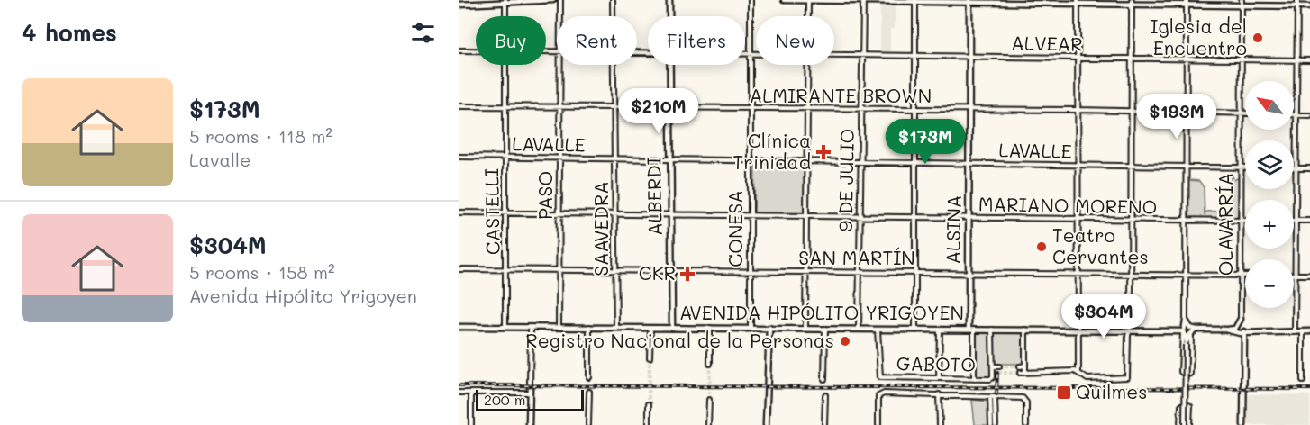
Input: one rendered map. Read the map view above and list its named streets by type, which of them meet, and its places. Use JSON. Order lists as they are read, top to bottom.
{
  "streets": {
    "main road": [
      "ALBERDI",
      "OLAVARRÍA",
      "ALSINA",
      "AVENIDA HIPÓLITO YRIGOYEN"
    ],
    "street": [
      "ALVEAR",
      "ALMIRANTE BROWN",
      "LAVALLE",
      "9 DE JULIO",
      "PASO",
      "MARIANO MORENO",
      "CASTELLI",
      "SAAVEDRA",
      "CONESA",
      "SAN MARTÍN",
      "GABOTO"
    ]
  },
  "crossings": [
    ["ALVEAR", "9 DE JULIO"],
    ["ALVEAR", "OLAVARRÍA"],
    ["ALVEAR", "CONESA"],
    ["ALVEAR", "ALSINA"],
    ["ALMIRANTE BROWN", "9 DE JULIO"],
    ["ALMIRANTE BROWN", "PASO"],
    ["ALMIRANTE BROWN", "ALBERDI"],
    ["ALMIRANTE BROWN", "CASTELLI"],
    ["ALMIRANTE BROWN", "OLAVARRÍA"],
    ["ALMIRANTE BROWN", "SAAVEDRA"],
    ["ALMIRANTE BROWN", "CONESA"],
    ["ALMIRANTE BROWN", "ALSINA"],
    ["LAVALLE", "9 DE JULIO"],
    ["LAVALLE", "PASO"],
    ["LAVALLE", "ALBERDI"],
    ["LAVALLE", "CASTELLI"],
    ["LAVALLE", "OLAVARRÍA"],
    ["LAVALLE", "SAAVEDRA"],
    ["LAVALLE", "CONESA"],
    ["LAVALLE", "ALSINA"],
    ["9 DE JULIO", "MARIANO MORENO"],
    ["9 DE JULIO", "SAN MARTÍN"],
    ["9 DE JULIO", "AVENIDA HIPÓLITO YRIGOYEN"],
    ["PASO", "MARIANO MORENO"],
    ["PASO", "SAN MARTÍN"],
    ["PASO", "AVENIDA HIPÓLITO YRIGOYEN"],
    ["ALBERDI", "MARIANO MORENO"],
    ["ALBERDI", "SAN MARTÍN"],
    ["ALBERDI", "AVENIDA HIPÓLITO YRIGOYEN"],
    ["MARIANO MORENO", "CASTELLI"],
    ["MARIANO MORENO", "OLAVARRÍA"],
    ["MARIANO MORENO", "SAAVEDRA"],
    ["MARIANO MORENO", "CONESA"],
    ["MARIANO MORENO", "ALSINA"],
    ["CASTELLI", "SAN MARTÍN"],
    ["CASTELLI", "AVENIDA HIPÓLITO YRIGOYEN"],
    ["OLAVARRÍA", "SAN MARTÍN"],
    ["SAAVEDRA", "SAN MARTÍN"],
    ["SAAVEDRA", "AVENIDA HIPÓLITO YRIGOYEN"],
    ["CONESA", "SAN MARTÍN"],
    ["CONESA", "AVENIDA HIPÓLITO YRIGOYEN"],
    ["ALSINA", "SAN MARTÍN"],
    ["ALSINA", "AVENIDA HIPÓLITO YRIGOYEN"],
    ["AVENIDA HIPÓLITO YRIGOYEN", "GABOTO"]
  ],
  "places": {
    "other": ["Iglesia del Encuentro", "Teatro Cervantes", "Registro Nacional de la Personas"],
    "health": ["Clínica Trinidad", "CKR"],
    "transit": ["Quilmes"]
  },
  "scale_bar": "200 m",
  "north": "top left",
  "page": {
    "heading": "4 homes",
    "chip": [
      "Buy",
      "Rent",
      "Filters",
      "New"
    ],
    "list": [
      {
        "name": "$173M",
        "note": "5 rooms · 118 m² · Lavalle"
      },
      {
        "name": "$304M",
        "note": "5 rooms · 158 m² · Avenida Hipólito Yrigoyen"
      }
    ],
    "map_buttons": ["+", "−"],
    "price": [
      "$210M",
      "$193M",
      "$173M",
      "$304M"
    ],
    "scale": "200 m"
  }
}
